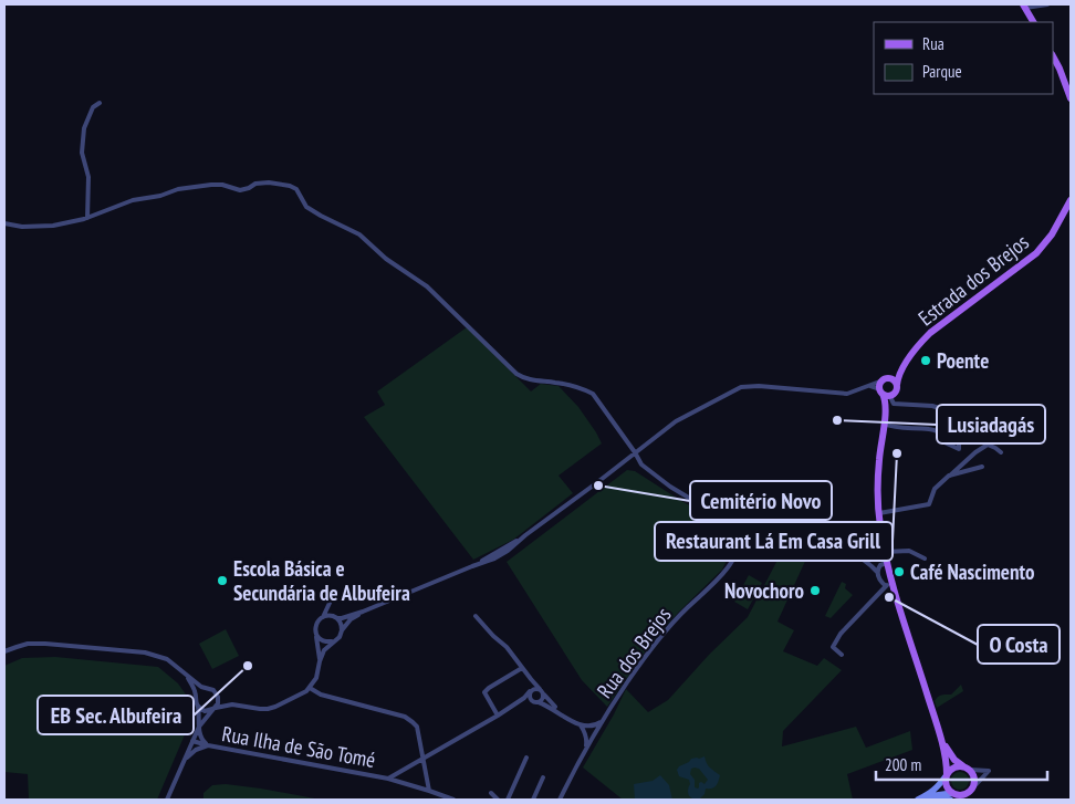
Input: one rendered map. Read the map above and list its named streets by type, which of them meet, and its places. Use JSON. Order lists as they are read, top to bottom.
{
  "streets": {
    "main road": ["Estrada dos Brejos"],
    "street": ["Rua dos Brejos", "Rua Ilha de São Tomé"]
  },
  "crossings": [
    ["Rua dos Brejos", "Rua Ilha de São Tomé"]
  ],
  "places": [
    "Poente",
    "Lusiadagás",
    "Restaurant Lá Em Casa Grill",
    "Cemitério Novo",
    "Café Nascimento",
    "Escola Básica e Secundária de Albufeira",
    "Novochoro",
    "O Costa",
    "EB Sec. Albufeira"
  ],
  "legend": ["Rua", "Parque"],
  "scale_bar": "200 m"
}
